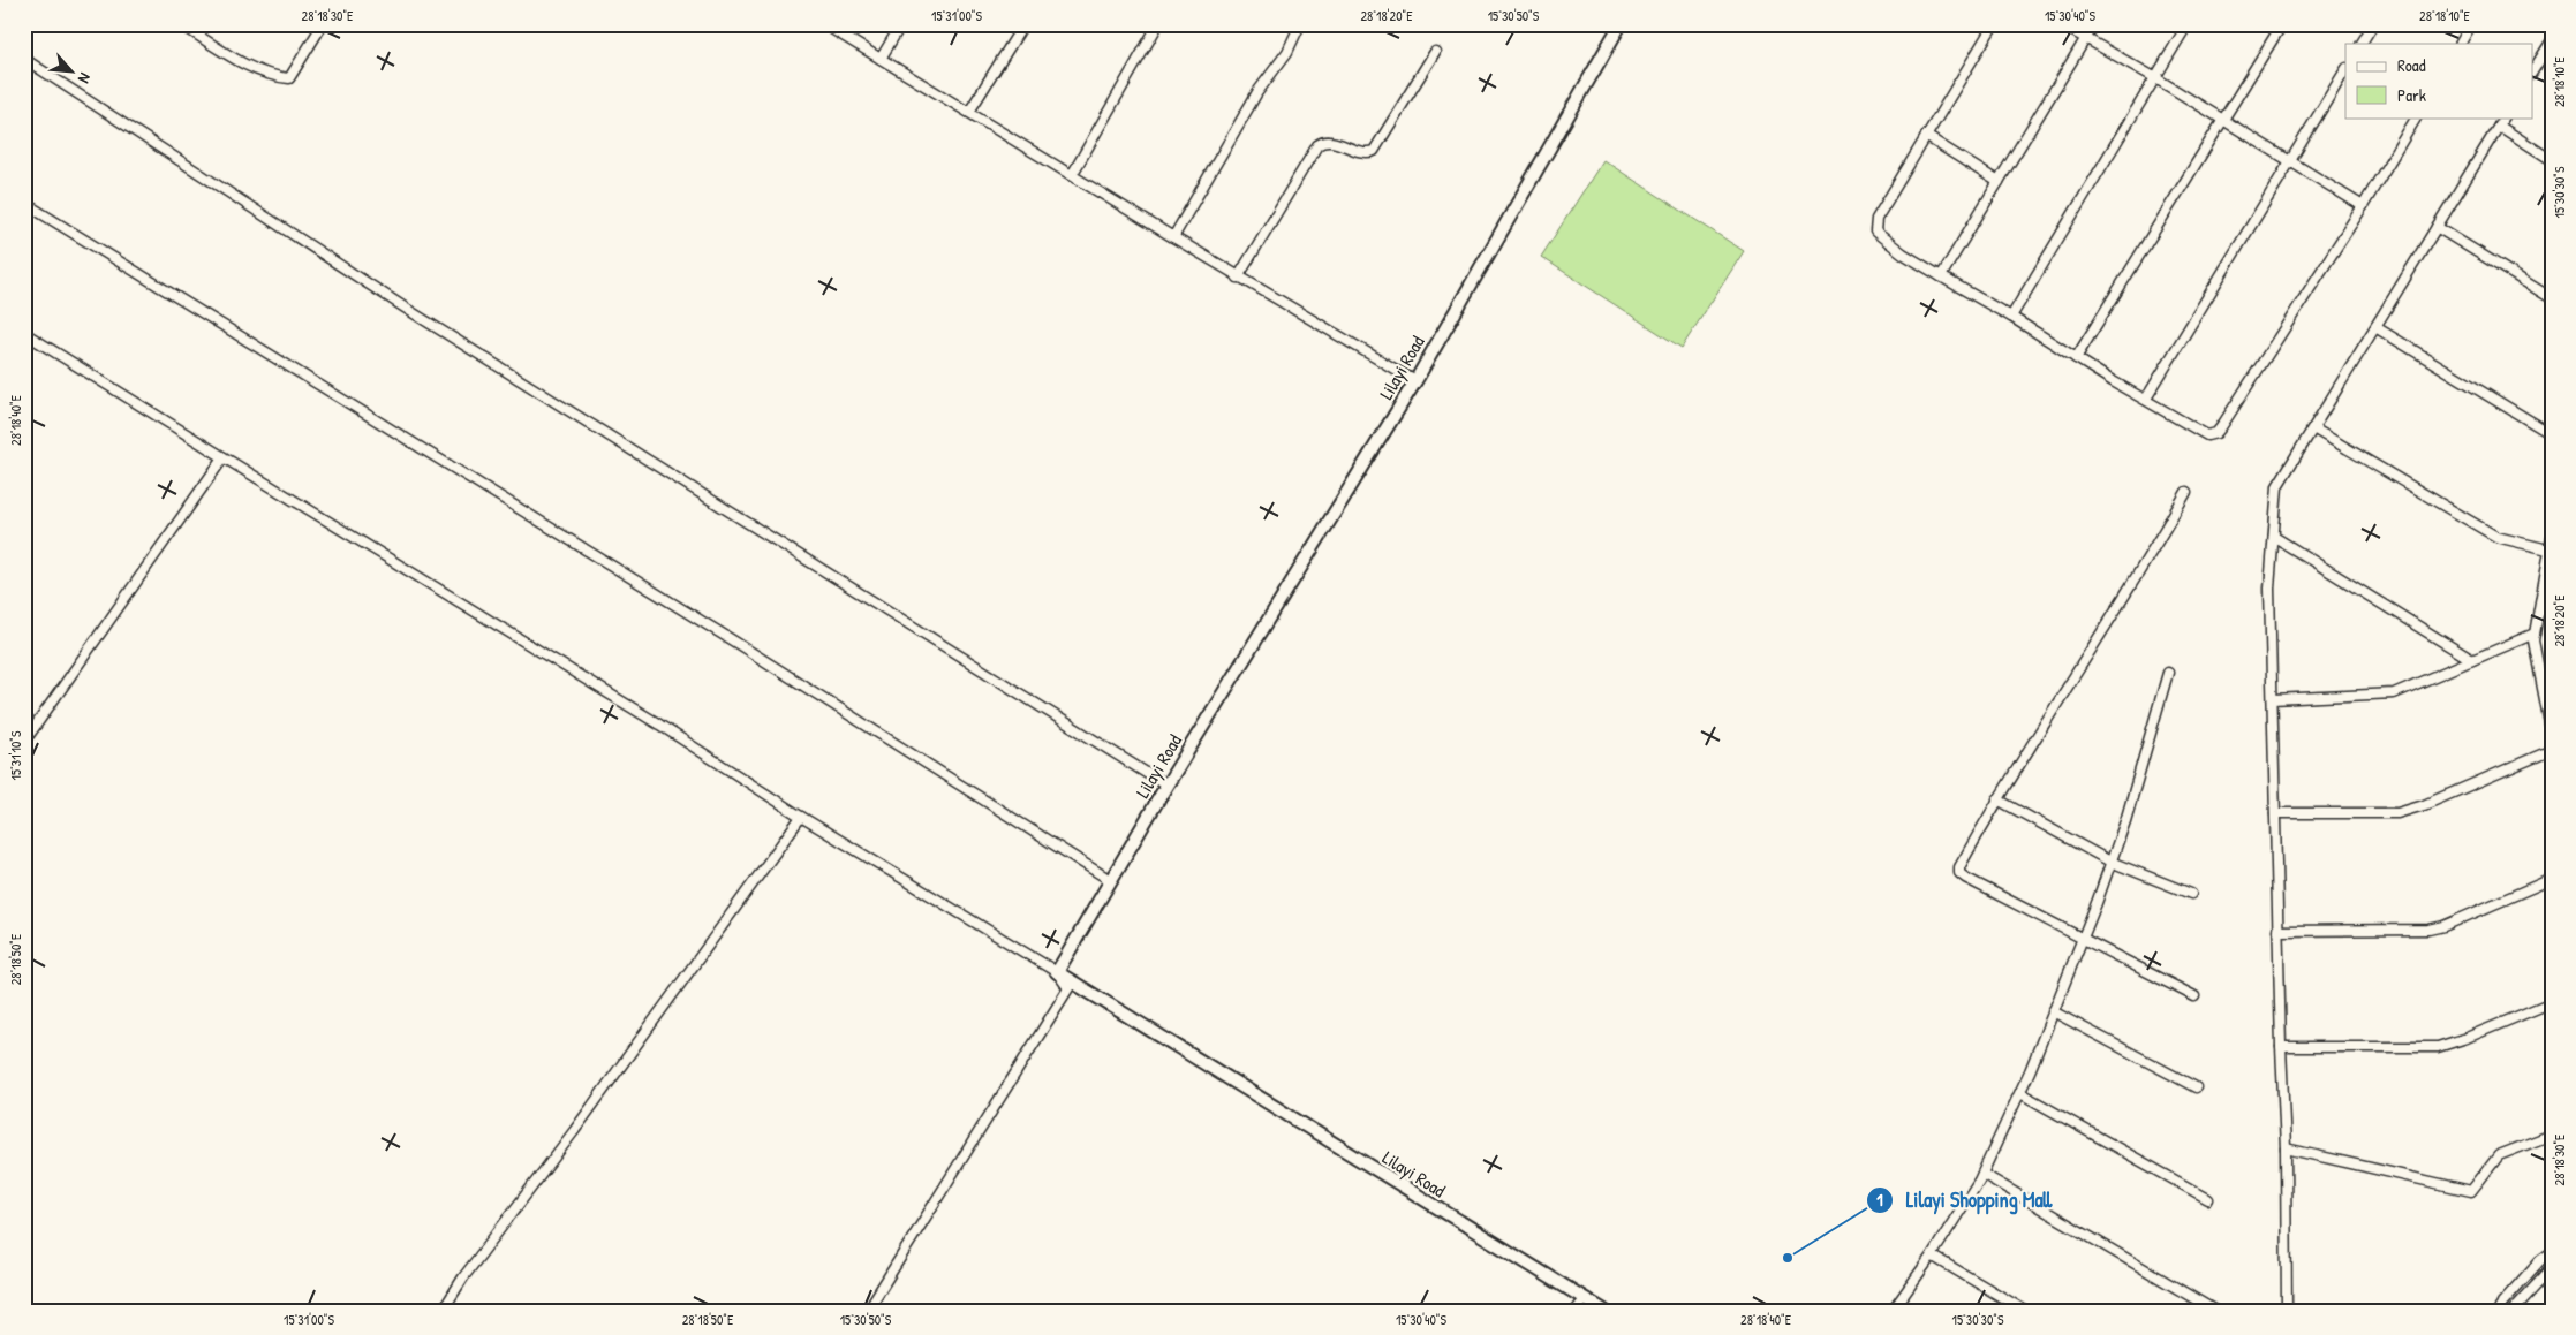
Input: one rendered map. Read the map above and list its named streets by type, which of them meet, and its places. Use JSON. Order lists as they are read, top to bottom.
{
  "streets": {
    "street": ["Lilayi Road"]
  },
  "places": ["Lilayi Shopping Mall"],
  "legend": ["Road", "Park"],
  "north": "bottom right",
  "coordinates": [
    "28°18'30\"E",
    "15°31'00\"S",
    "28°18'20\"E",
    "15°30'50\"S",
    "15°30'40\"S",
    "28°18'10\"E",
    "15°30'30\"S",
    "28°18'40\"E",
    "15°31'10\"S",
    "28°18'50\"E"
  ]
}
